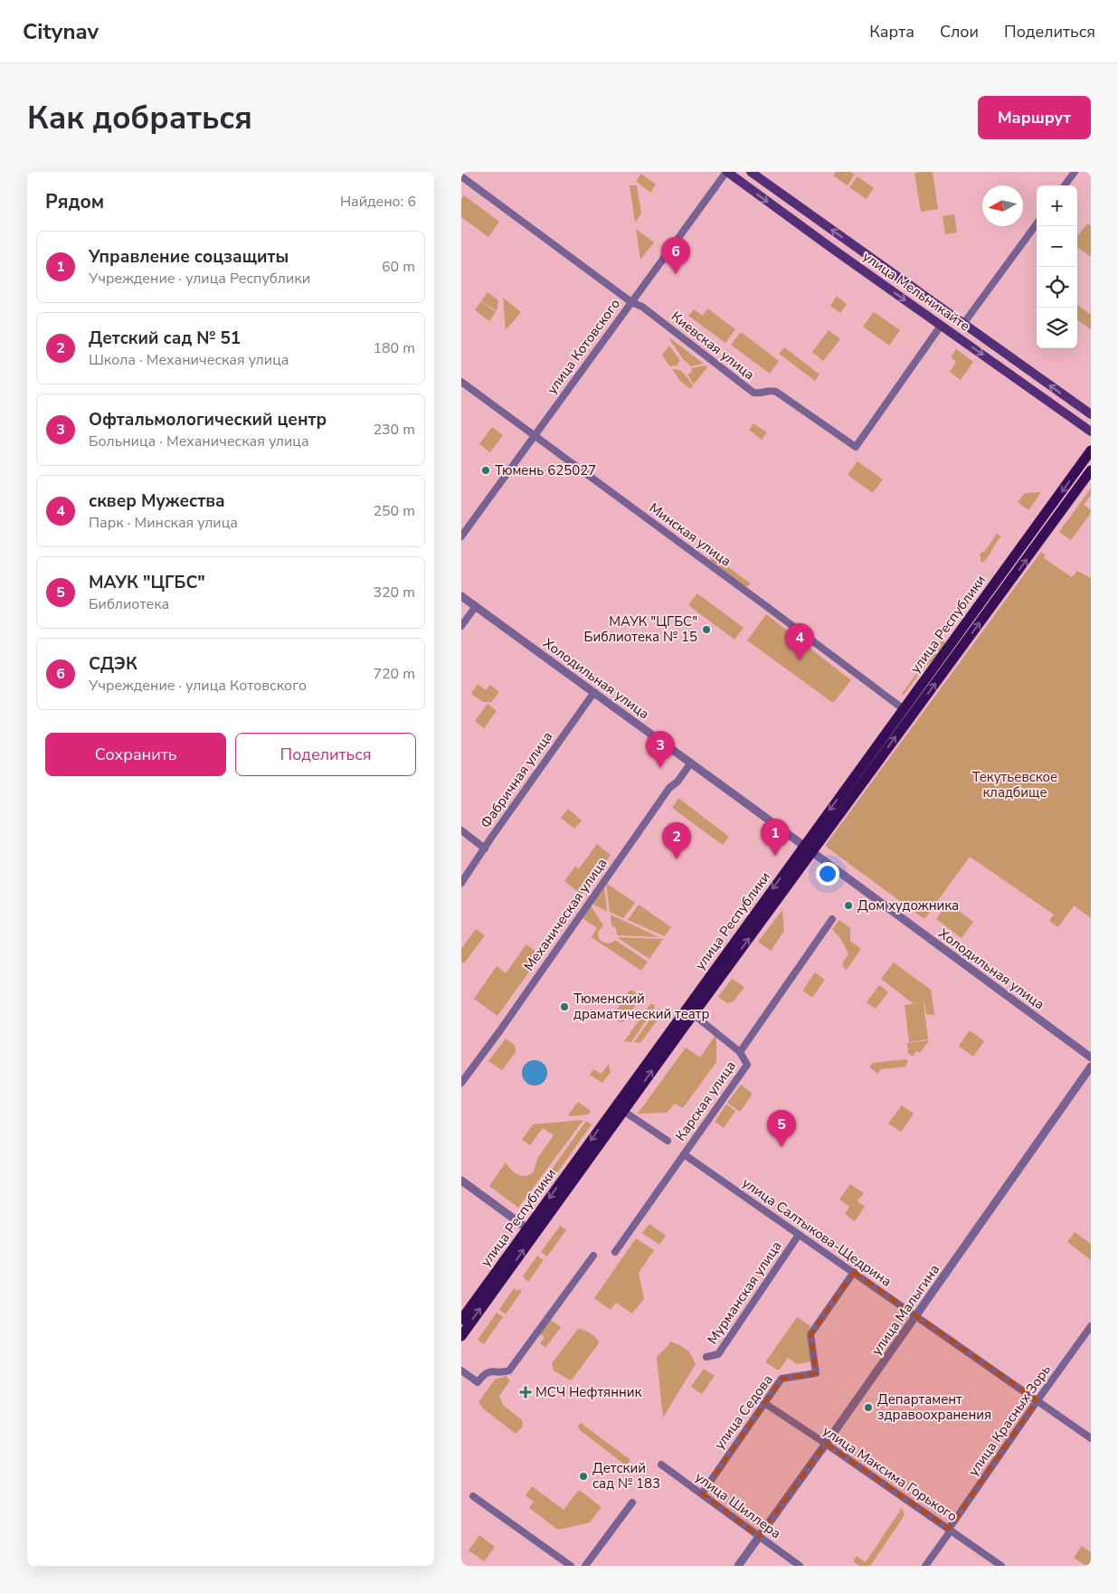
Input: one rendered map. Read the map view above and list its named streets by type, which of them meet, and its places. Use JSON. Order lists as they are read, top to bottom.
{
  "streets": {
    "main road": ["улица Мельникайте", "улица Республики"],
    "street": [
      "Киевская улица",
      "улица Котовского",
      "Минская улица",
      "Холодильная улица",
      "Фабричная улица",
      "Механическая улица",
      "Карская улица",
      "улица Салтыкова-Щедрина",
      "Мурманская улица",
      "улица Малыгина",
      "улица Седова",
      "улица Красных Зорь",
      "улица Максима Горького",
      "улица Шиллера"
    ]
  },
  "crossings": [
    ["улица Мельникайте", "Киевская улица"],
    ["улица Мельникайте", "улица Котовского"],
    ["Киевская улица", "улица Котовского"],
    ["улица Котовского", "Минская улица"],
    ["Минская улица", "улица Республики"],
    ["улица Республики", "Холодильная улица"],
    ["Холодильная улица", "Фабричная улица"],
    ["Холодильная улица", "Механическая улица"],
    ["Карская улица", "улица Салтыкова-Щедрина"],
    ["улица Салтыкова-Щедрина", "Мурманская улица"],
    ["улица Салтыкова-Щедрина", "улица Малыгина"],
    ["улица Салтыкова-Щедрина", "улица Седова"],
    ["улица Салтыкова-Щедрина", "улица Красных Зорь"],
    ["улица Малыгина", "улица Максима Горького"],
    ["улица Малыгина", "улица Шиллера"],
    ["улица Седова", "улица Максима Горького"],
    ["улица Седова", "улица Шиллера"],
    ["улица Красных Зорь", "улица Максима Горького"]
  ],
  "parks": ["Текутьевское кладбище"],
  "places": {
    "other": [
      "Тюмень 625027",
      "МАУК \"ЦГБС\" Библиотека № 15",
      "Дом художника",
      "Тюменский драматический театр",
      "Департамент здравоохранения",
      "Детский сад № 183"
    ],
    "health": ["МСЧ Нефтянник"]
  },
  "north": "left",
  "page": {
    "header": "Citynav",
    "nav": ["Карта", "Слои", "Поделиться"],
    "buttons": [
      "Маршрут",
      ["Сохранить", "Поделиться"]
    ],
    "title": "Как добраться",
    "heading": ["Рядом", "Найдено: 6"],
    "map_buttons": ["+", "−"],
    "list": [
      {
        "mark": "1",
        "name": "Управление соцзащиты",
        "note": "Учреждение · улица Республики",
        "value": "60 m"
      },
      {
        "mark": "2",
        "name": "Детский сад № 51",
        "note": "Школа · Механическая улица",
        "value": "180 m"
      },
      {
        "mark": "3",
        "name": "Офтальмологический центр",
        "note": "Больница · Механическая улица",
        "value": "230 m"
      },
      {
        "mark": "4",
        "name": "сквер Мужества",
        "note": "Парк · Минская улица",
        "value": "250 m"
      },
      {
        "mark": "5",
        "name": "МАУК \"ЦГБС\"",
        "note": "Библиотека",
        "value": "320 m"
      },
      {
        "mark": "6",
        "name": "СДЭК",
        "note": "Учреждение · улица Котовского",
        "value": "720 m"
      }
    ],
    "pins": [
      "6",
      "4",
      "3",
      "1",
      "2",
      "5"
    ]
  }
}
